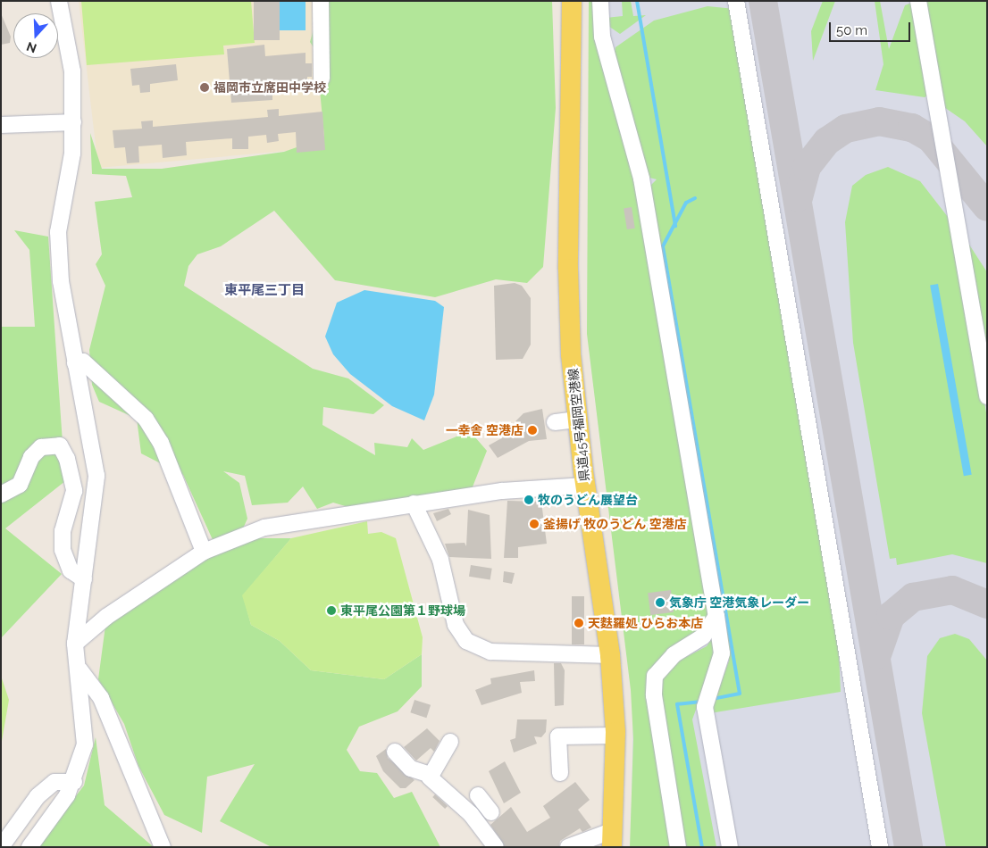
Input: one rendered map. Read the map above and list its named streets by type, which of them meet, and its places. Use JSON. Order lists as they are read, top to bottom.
{
  "streets": {
    "main road": ["県道45号福岡空港線"]
  },
  "districts": ["東平尾三丁目"],
  "places": [
    "福岡市立席田中学校",
    "一幸舎 空港店",
    "牧のうどん展望台",
    "釜揚げ 牧のうどん 空港店",
    "気象庁 空港気象レーダー",
    "東平尾公園第１野球場",
    "天麩羅処 ひらお本店"
  ],
  "scale_bar": "50 m",
  "north": "bottom"
}
